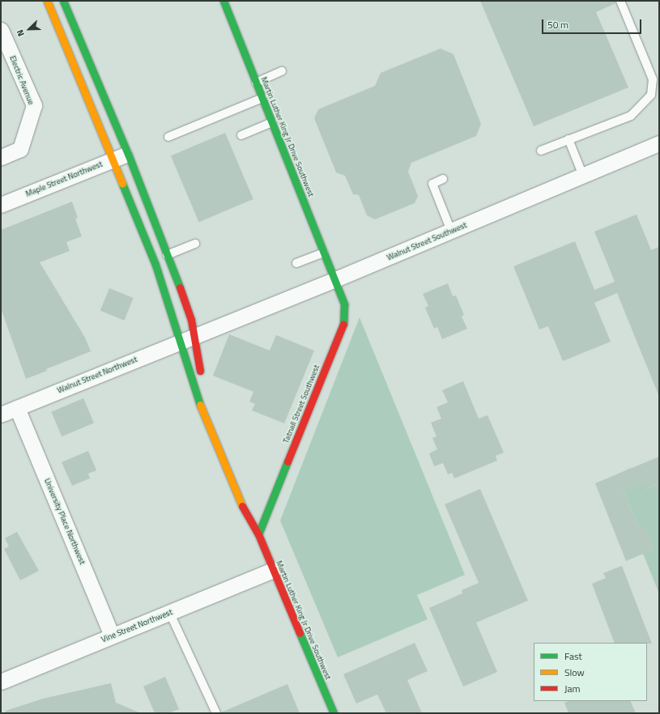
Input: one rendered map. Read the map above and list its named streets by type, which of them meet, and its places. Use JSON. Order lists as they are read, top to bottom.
{
  "streets": {
    "street": [
      "Electric Avenue",
      "Martin Luther King Jr Drive Southwest",
      "Maple Street Northwest",
      "Walnut Street Southwest",
      "Walnut Street Northwest",
      "Tatnall Street Southwest",
      "University Place Northwest",
      "Vine Street Northwest"
    ]
  },
  "crossings": [
    ["Martin Luther King Jr Drive Southwest", "Walnut Street Southwest"],
    ["Martin Luther King Jr Drive Southwest", "Tatnall Street Southwest"],
    ["Martin Luther King Jr Drive Southwest", "Vine Street Northwest"],
    ["Walnut Street Southwest", "Walnut Street Northwest"],
    ["Walnut Street Southwest", "Tatnall Street Southwest"],
    ["Walnut Street Northwest", "University Place Northwest"],
    ["University Place Northwest", "Vine Street Northwest"]
  ],
  "legend": ["Fast", "Slow", "Jam"],
  "scale_bar": "50 m",
  "north": "bottom left"
}
